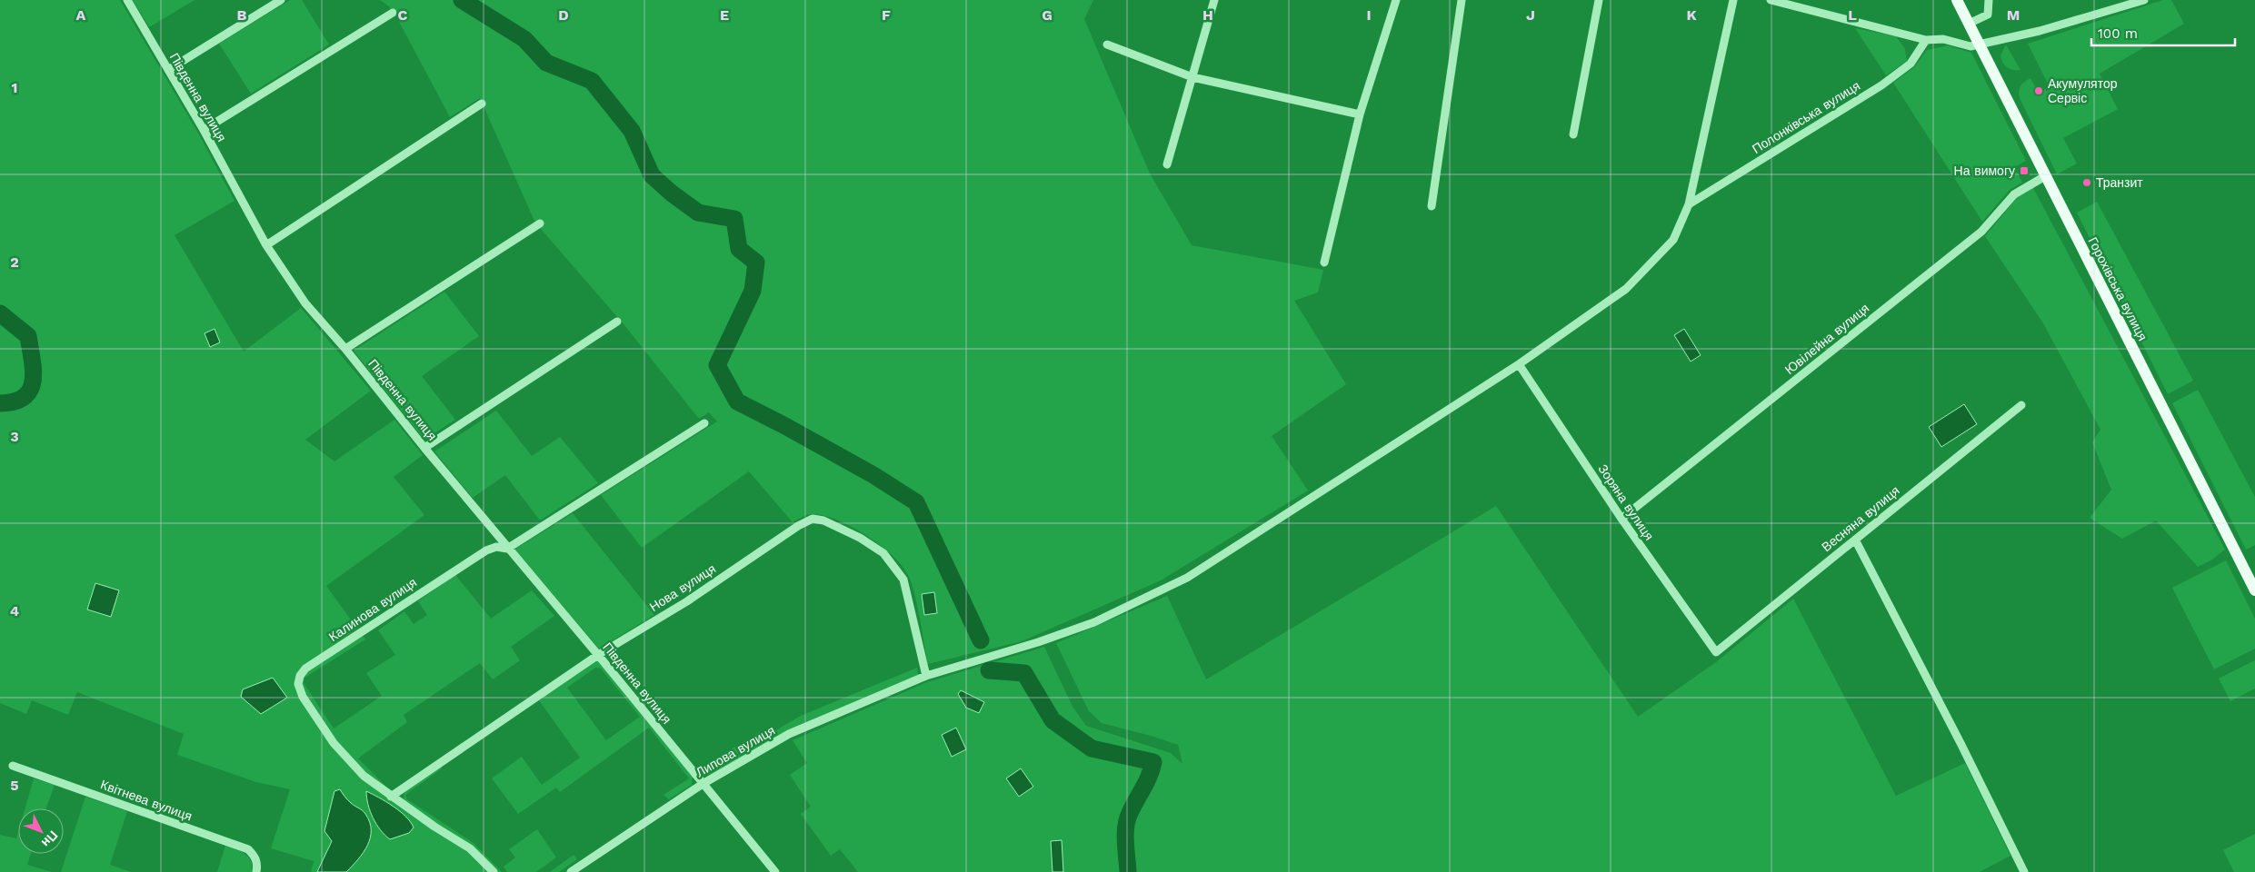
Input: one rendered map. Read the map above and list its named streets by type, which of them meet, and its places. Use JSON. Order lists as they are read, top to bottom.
{
  "streets": {
    "main road": ["Горохівська вулиця"],
    "street": [
      "Південна вулиця",
      "Полонківська вулиця",
      "Ювілейна вулиця",
      "Зоряна вулиця",
      "Весняна вулиця",
      "Нова вулиця",
      "Калинова вулиця",
      "Липова вулиця",
      "Квітнева вулиця"
    ]
  },
  "crossings": [
    ["Південна вулиця", "Нова вулиця"],
    ["Південна вулиця", "Калинова вулиця"],
    ["Південна вулиця", "Липова вулиця"],
    ["Полонківська вулиця", "Липова вулиця"],
    ["Горохівська вулиця", "Ювілейна вулиця"],
    ["Ювілейна вулиця", "Зоряна вулиця"],
    ["Зоряна вулиця", "Весняна вулиця"],
    ["Зоряна вулиця", "Липова вулиця"],
    ["Нова вулиця", "Калинова вулиця"],
    ["Нова вулиця", "Липова вулиця"]
  ],
  "places": {
    "other": ["Акумулятор Сервіс", "Транзит"],
    "transit": ["На вимогу"]
  },
  "scale_bar": "100 m",
  "north": "bottom right",
  "grid": {
    "columns": [
      "A",
      "B",
      "C",
      "D",
      "E",
      "F",
      "G",
      "H",
      "I",
      "J",
      "K",
      "L",
      "M"
    ],
    "rows": [
      "1",
      "2",
      "3",
      "4",
      "5"
    ]
  }
}
